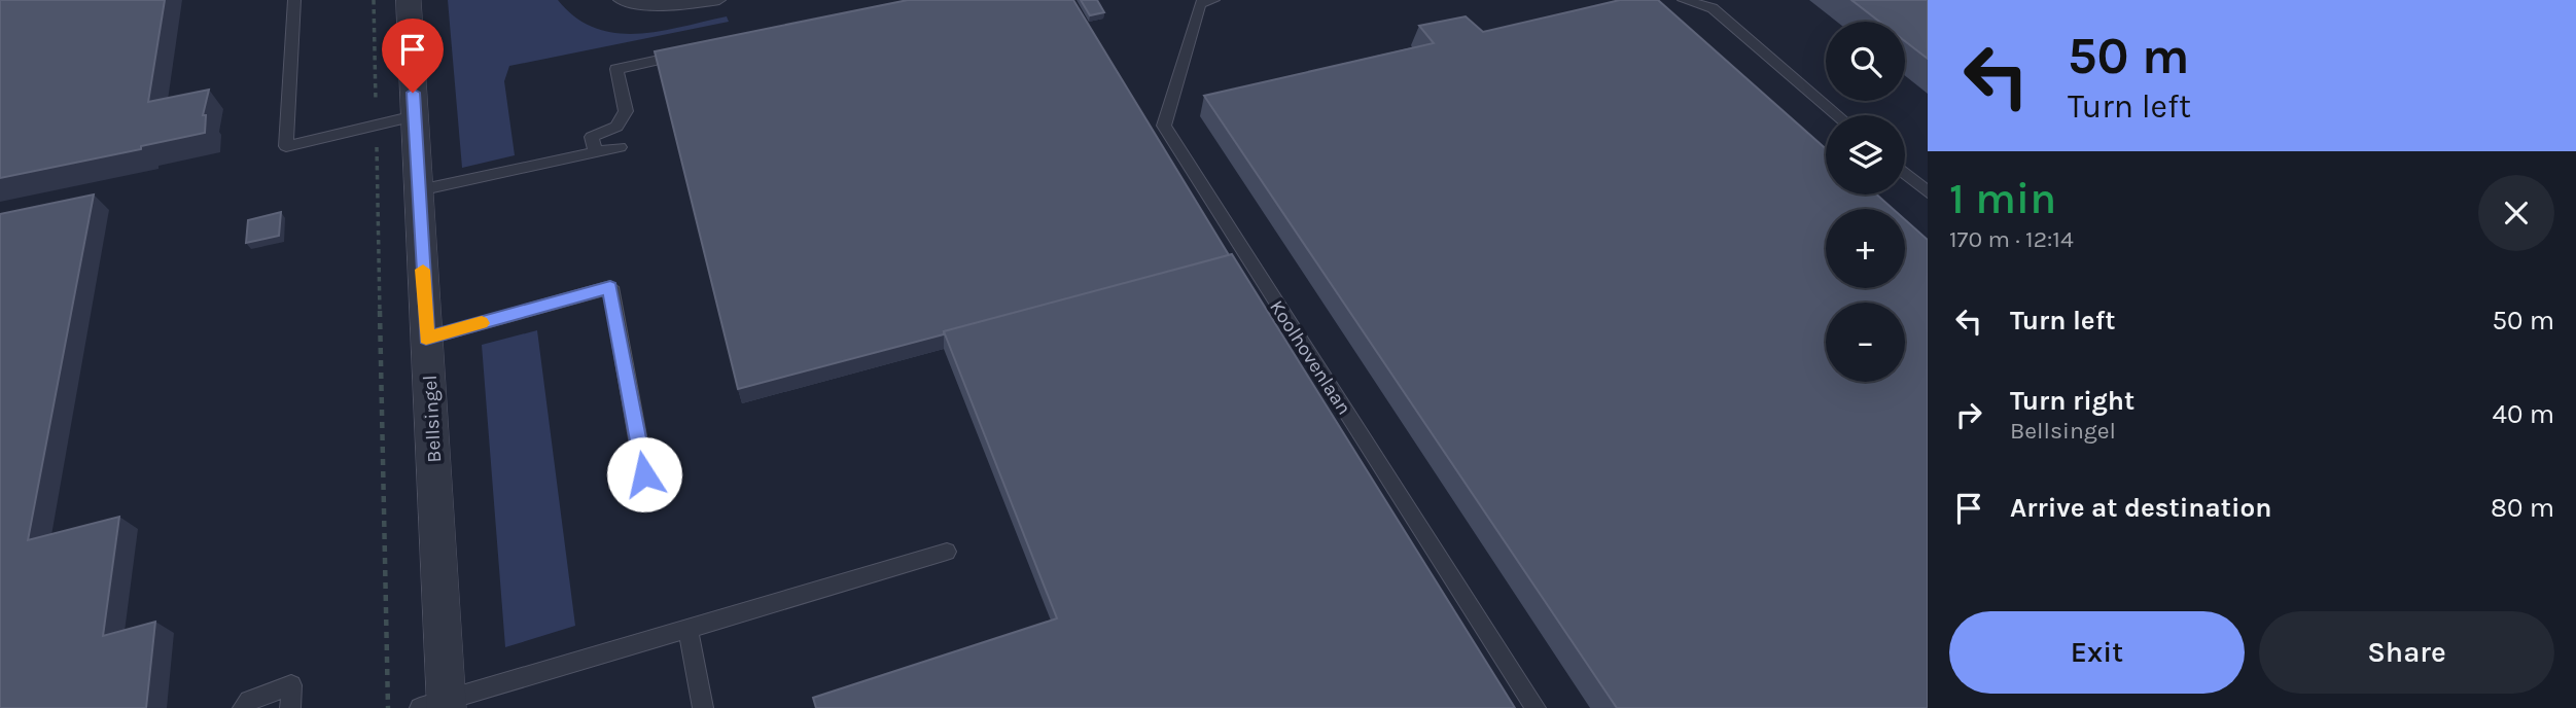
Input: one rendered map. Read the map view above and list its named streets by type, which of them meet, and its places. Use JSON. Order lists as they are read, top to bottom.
{
  "streets": {
    "street": ["Bellsingel"],
    "lane": ["Koolhovenlaan"]
  },
  "page": {
    "turn": ["50 m", "Turn left"],
    "map_buttons": ["+", "−"],
    "heading": ["1 min", "170 m · 12:14"],
    "list": [
      {
        "name": "Turn left",
        "value": "50 m"
      },
      {
        "name": "Turn right",
        "note": "Bellsingel",
        "value": "40 m"
      },
      {
        "name": "Arrive at destination",
        "value": "80 m"
      }
    ],
    "buttons": ["Exit", "Share"]
  }
}
